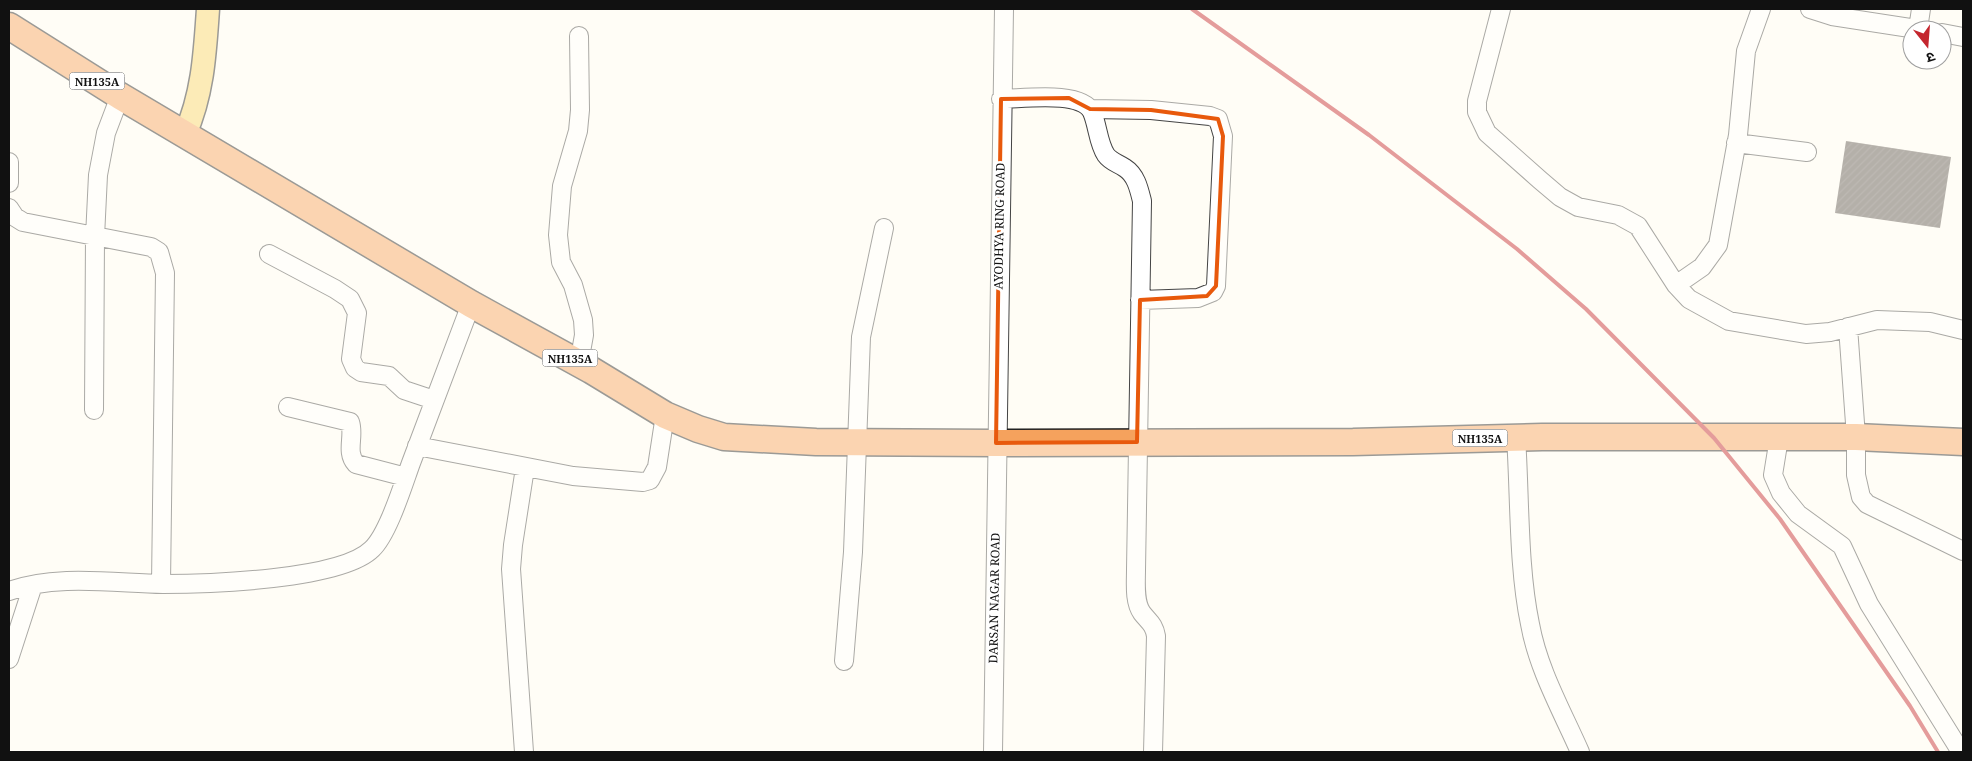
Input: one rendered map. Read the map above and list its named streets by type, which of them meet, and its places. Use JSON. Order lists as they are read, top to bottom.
{
  "streets": {
    "highway": ["NH135A"],
    "street": ["AYODHYA RING ROAD", "DARSAN NAGAR ROAD"]
  },
  "crossings": [
    ["NH135A", "AYODHYA RING ROAD"],
    ["NH135A", "DARSAN NAGAR ROAD"],
    ["AYODHYA RING ROAD", "DARSAN NAGAR ROAD"]
  ],
  "north": "bottom"
}
